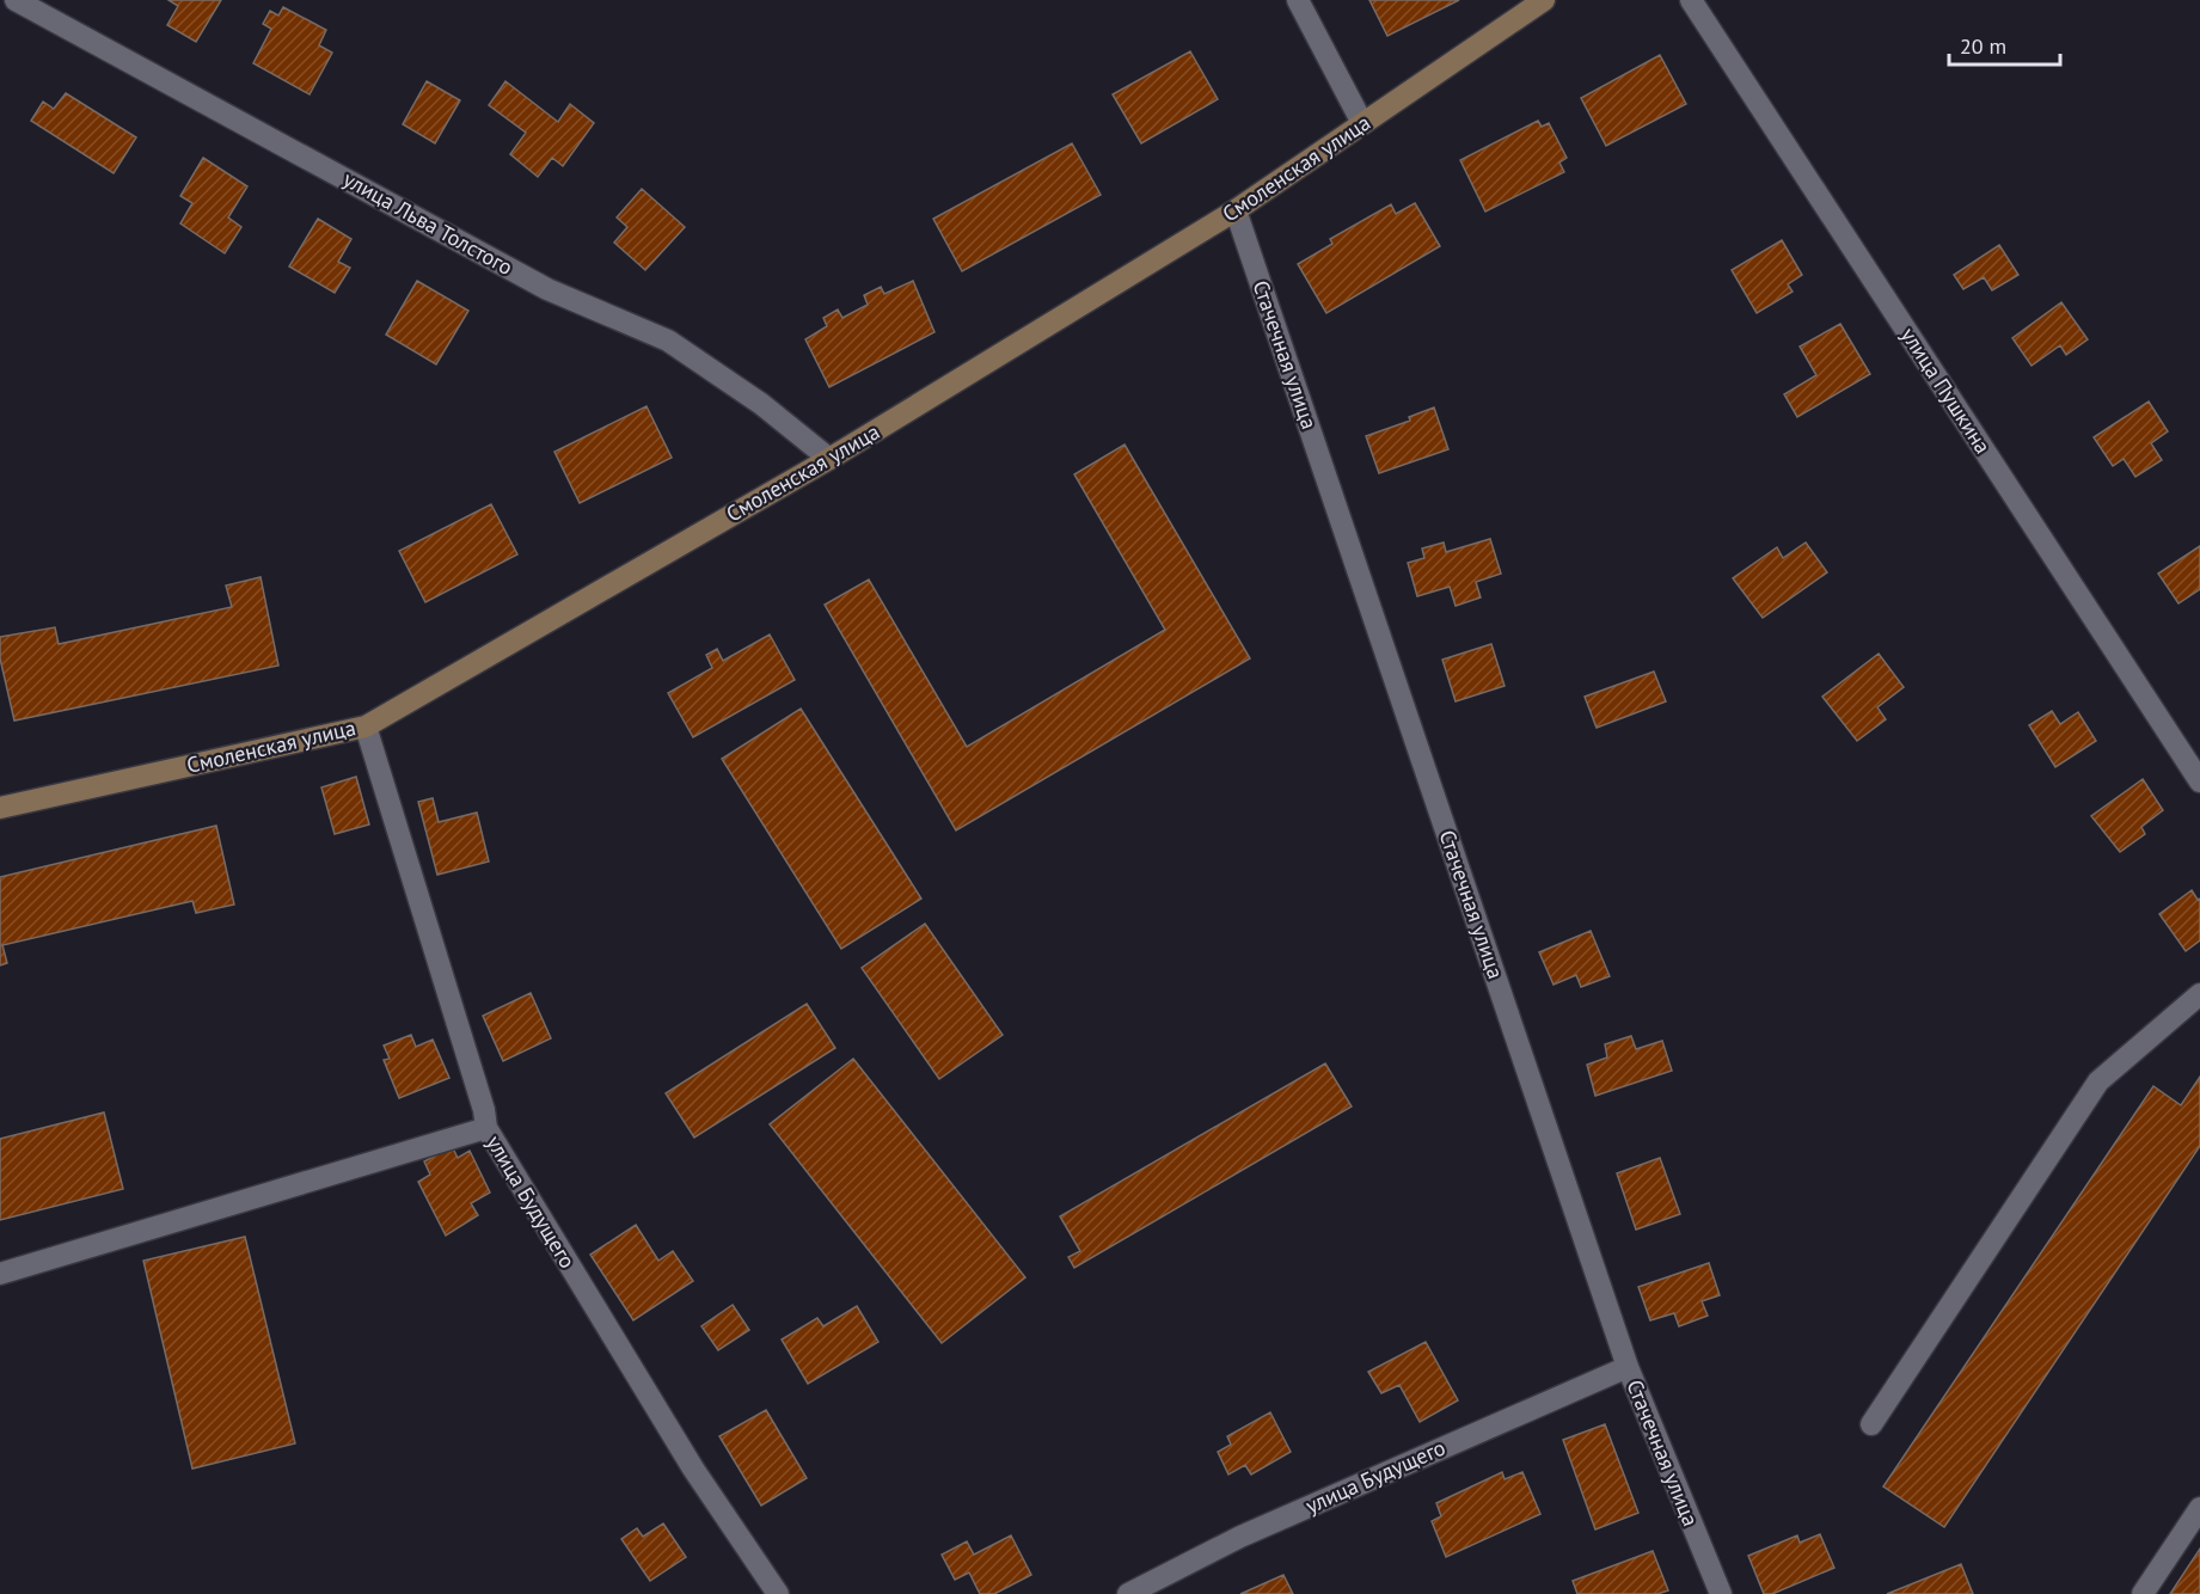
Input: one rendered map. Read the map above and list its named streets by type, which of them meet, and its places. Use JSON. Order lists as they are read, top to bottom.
{
  "streets": {
    "main road": ["Смоленская улица"],
    "street": [
      "улица Льва Толстого",
      "Стачечная улица",
      "улица Пушкина",
      "улица Будущего"
    ]
  },
  "crossings": [
    ["Смоленская улица", "улица Льва Толстого"],
    ["Смоленская улица", "Стачечная улица"],
    ["Смоленская улица", "улица Будущего"],
    ["Стачечная улица", "улица Будущего"]
  ],
  "scale_bar": "20 m"
}
